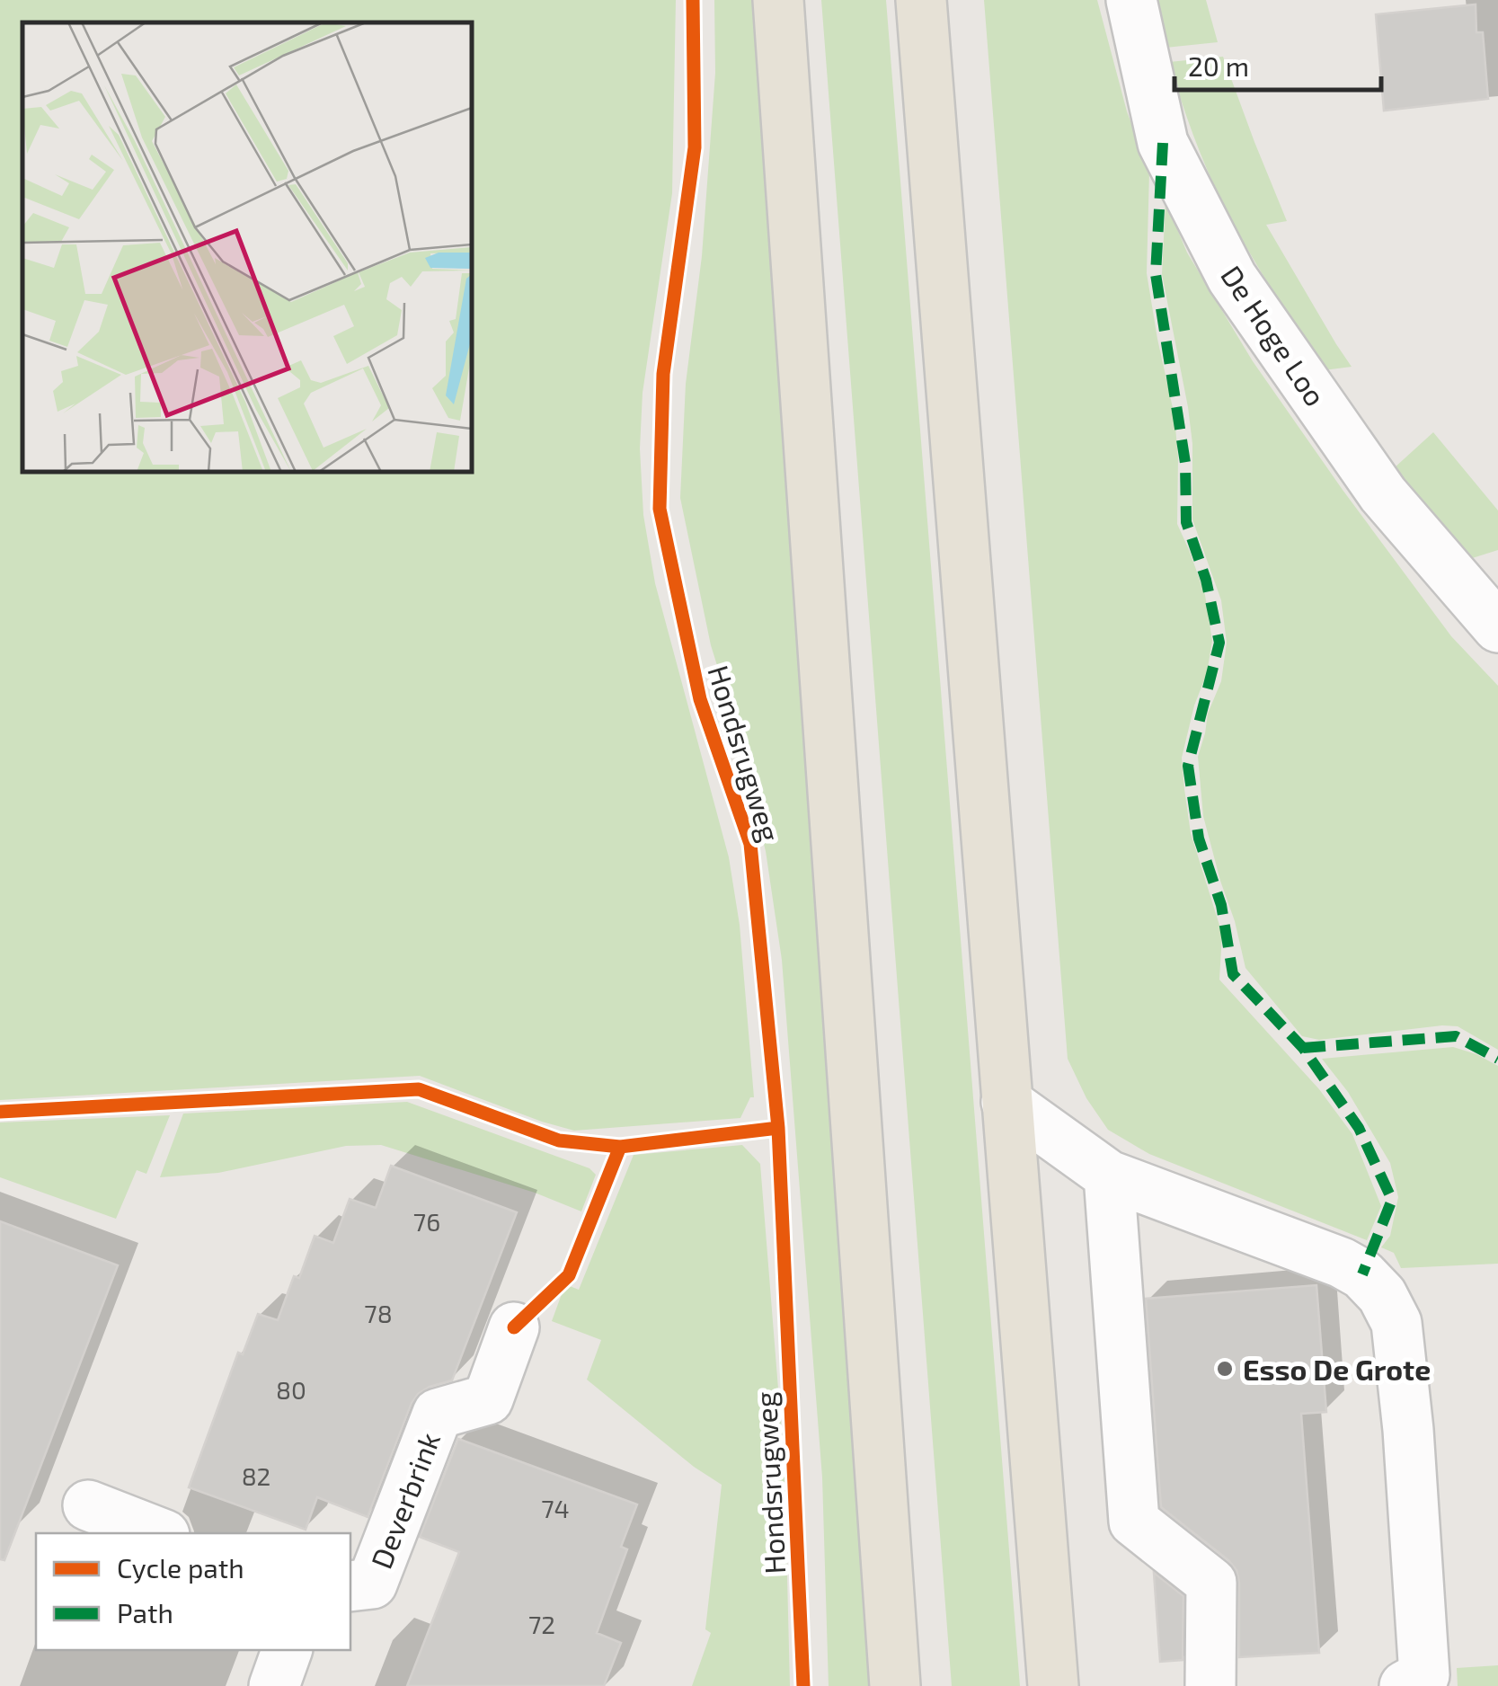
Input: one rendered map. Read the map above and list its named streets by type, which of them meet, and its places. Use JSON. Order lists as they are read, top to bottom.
{
  "streets": {
    "street": ["De Hoge Loo", "Deverbrink"],
    "cycle path": ["Hondsrugweg"]
  },
  "places": ["Esso De Grote"],
  "house_numbers": [
    "76",
    "78",
    "80",
    "82",
    "74",
    "72"
  ],
  "legend": ["Cycle path", "Path"],
  "scale_bar": "20 m"
}
